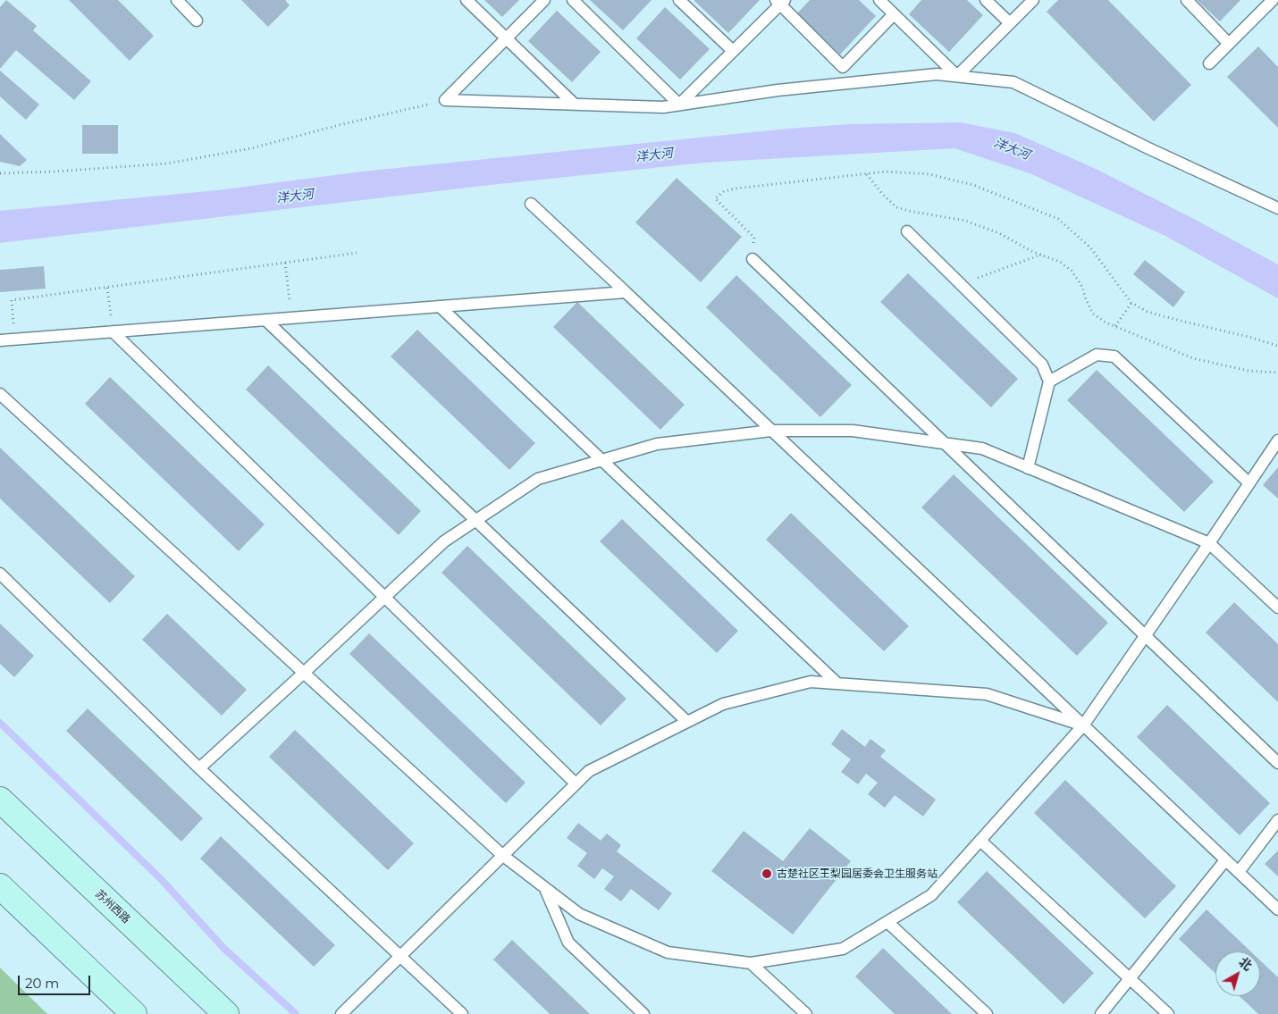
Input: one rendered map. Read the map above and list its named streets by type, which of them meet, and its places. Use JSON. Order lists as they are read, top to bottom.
{
  "streets": {
    "main road": ["苏州西路"]
  },
  "water": ["洋大河"],
  "places": ["古楚社区王梨园居委会卫生服务站"],
  "scale_bar": "20 m",
  "north": "top right"
}
